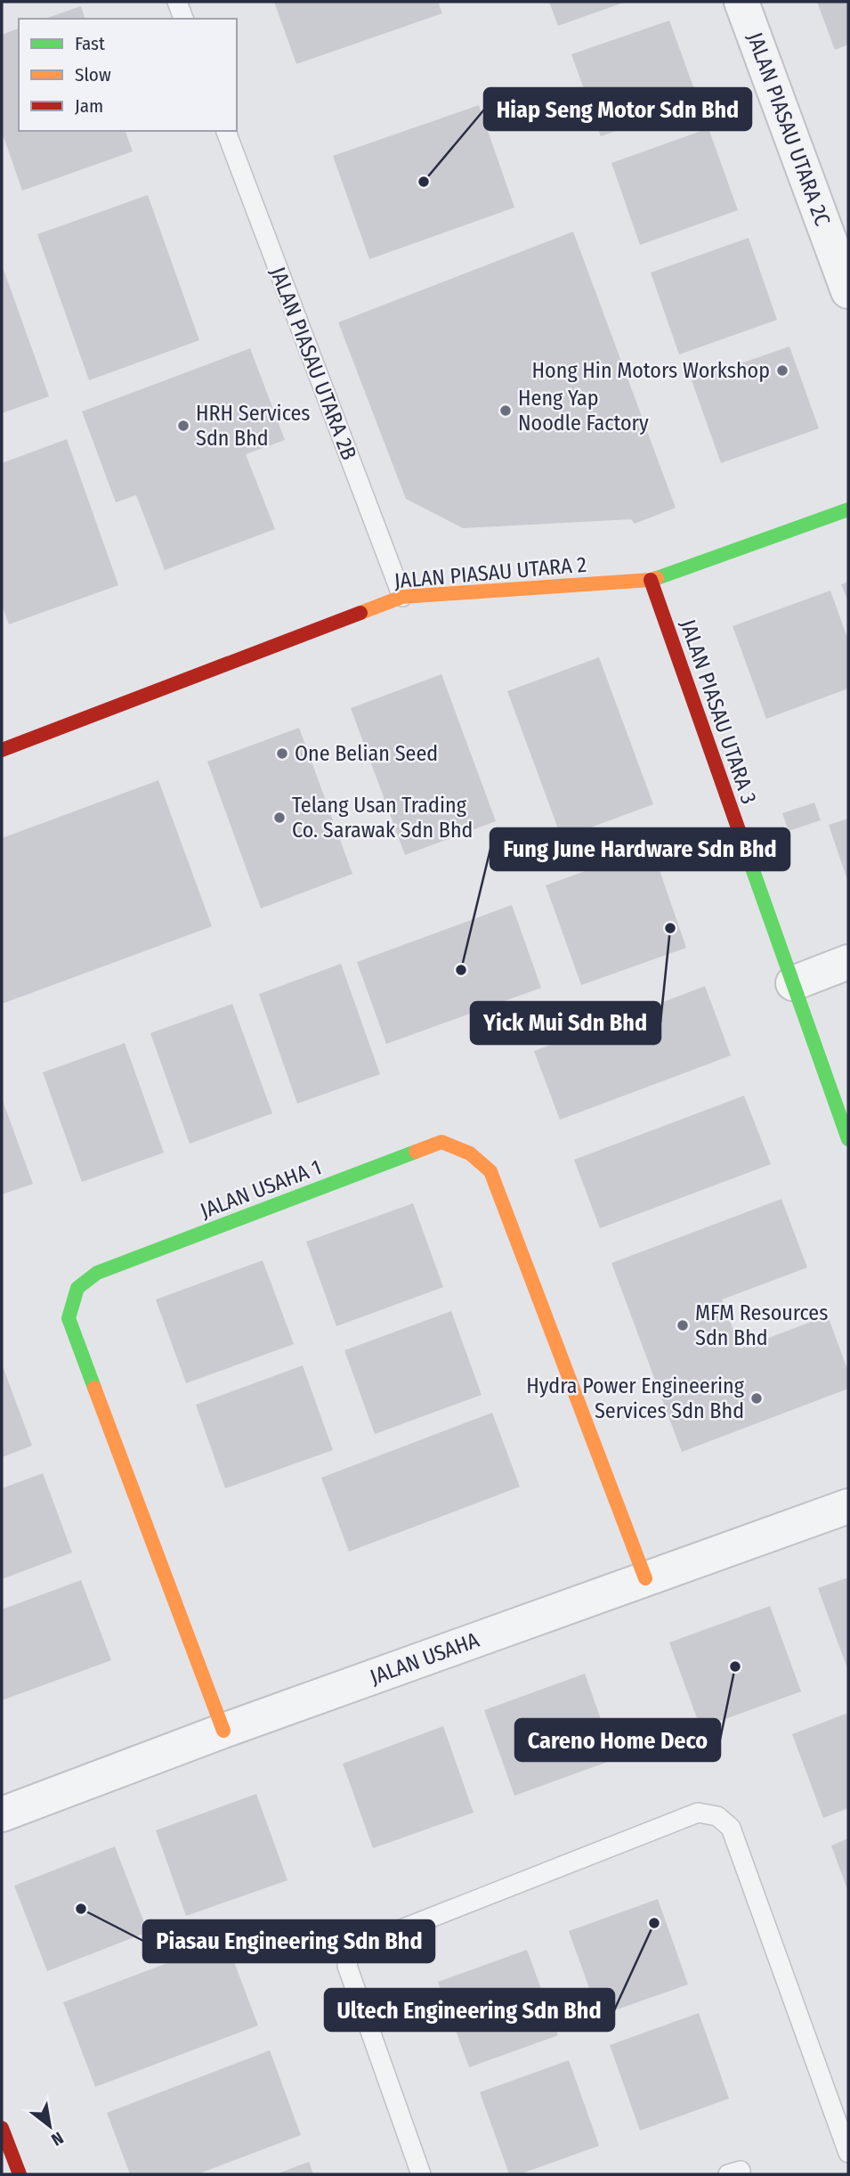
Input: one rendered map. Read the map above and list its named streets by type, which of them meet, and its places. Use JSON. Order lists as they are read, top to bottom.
{
  "streets": {
    "street": [
      "JALAN PIASAU UTARA 2C",
      "JALAN PIASAU UTARA 2",
      "JALAN PIASAU UTARA 3",
      "JALAN USAHA 1",
      "JALAN USAHA"
    ],
    "lane": ["JALAN PIASAU UTARA 2B"]
  },
  "crossings": [
    ["JALAN PIASAU UTARA 2B", "JALAN PIASAU UTARA 2"],
    ["JALAN PIASAU UTARA 2", "JALAN PIASAU UTARA 3"],
    ["JALAN USAHA 1", "JALAN USAHA"]
  ],
  "places": [
    "Hiap Seng Motor Sdn Bhd",
    "Hong Hin Motors Workshop",
    "Heng Yap Noodle Factory",
    "HRH Services Sdn Bhd",
    "One Belian Seed",
    "Telang Usan Trading Co. Sarawak Sdn Bhd",
    "Yick Mui Sdn Bhd",
    "Fung June Hardware Sdn Bhd",
    "MFM Resources Sdn Bhd",
    "Hydra Power Engineering Services Sdn Bhd",
    "Careno Home Deco",
    "Piasau Engineering Sdn Bhd",
    "Ultech Engineering Sdn Bhd"
  ],
  "legend": ["Fast", "Slow", "Jam"],
  "north": "bottom right"
}
